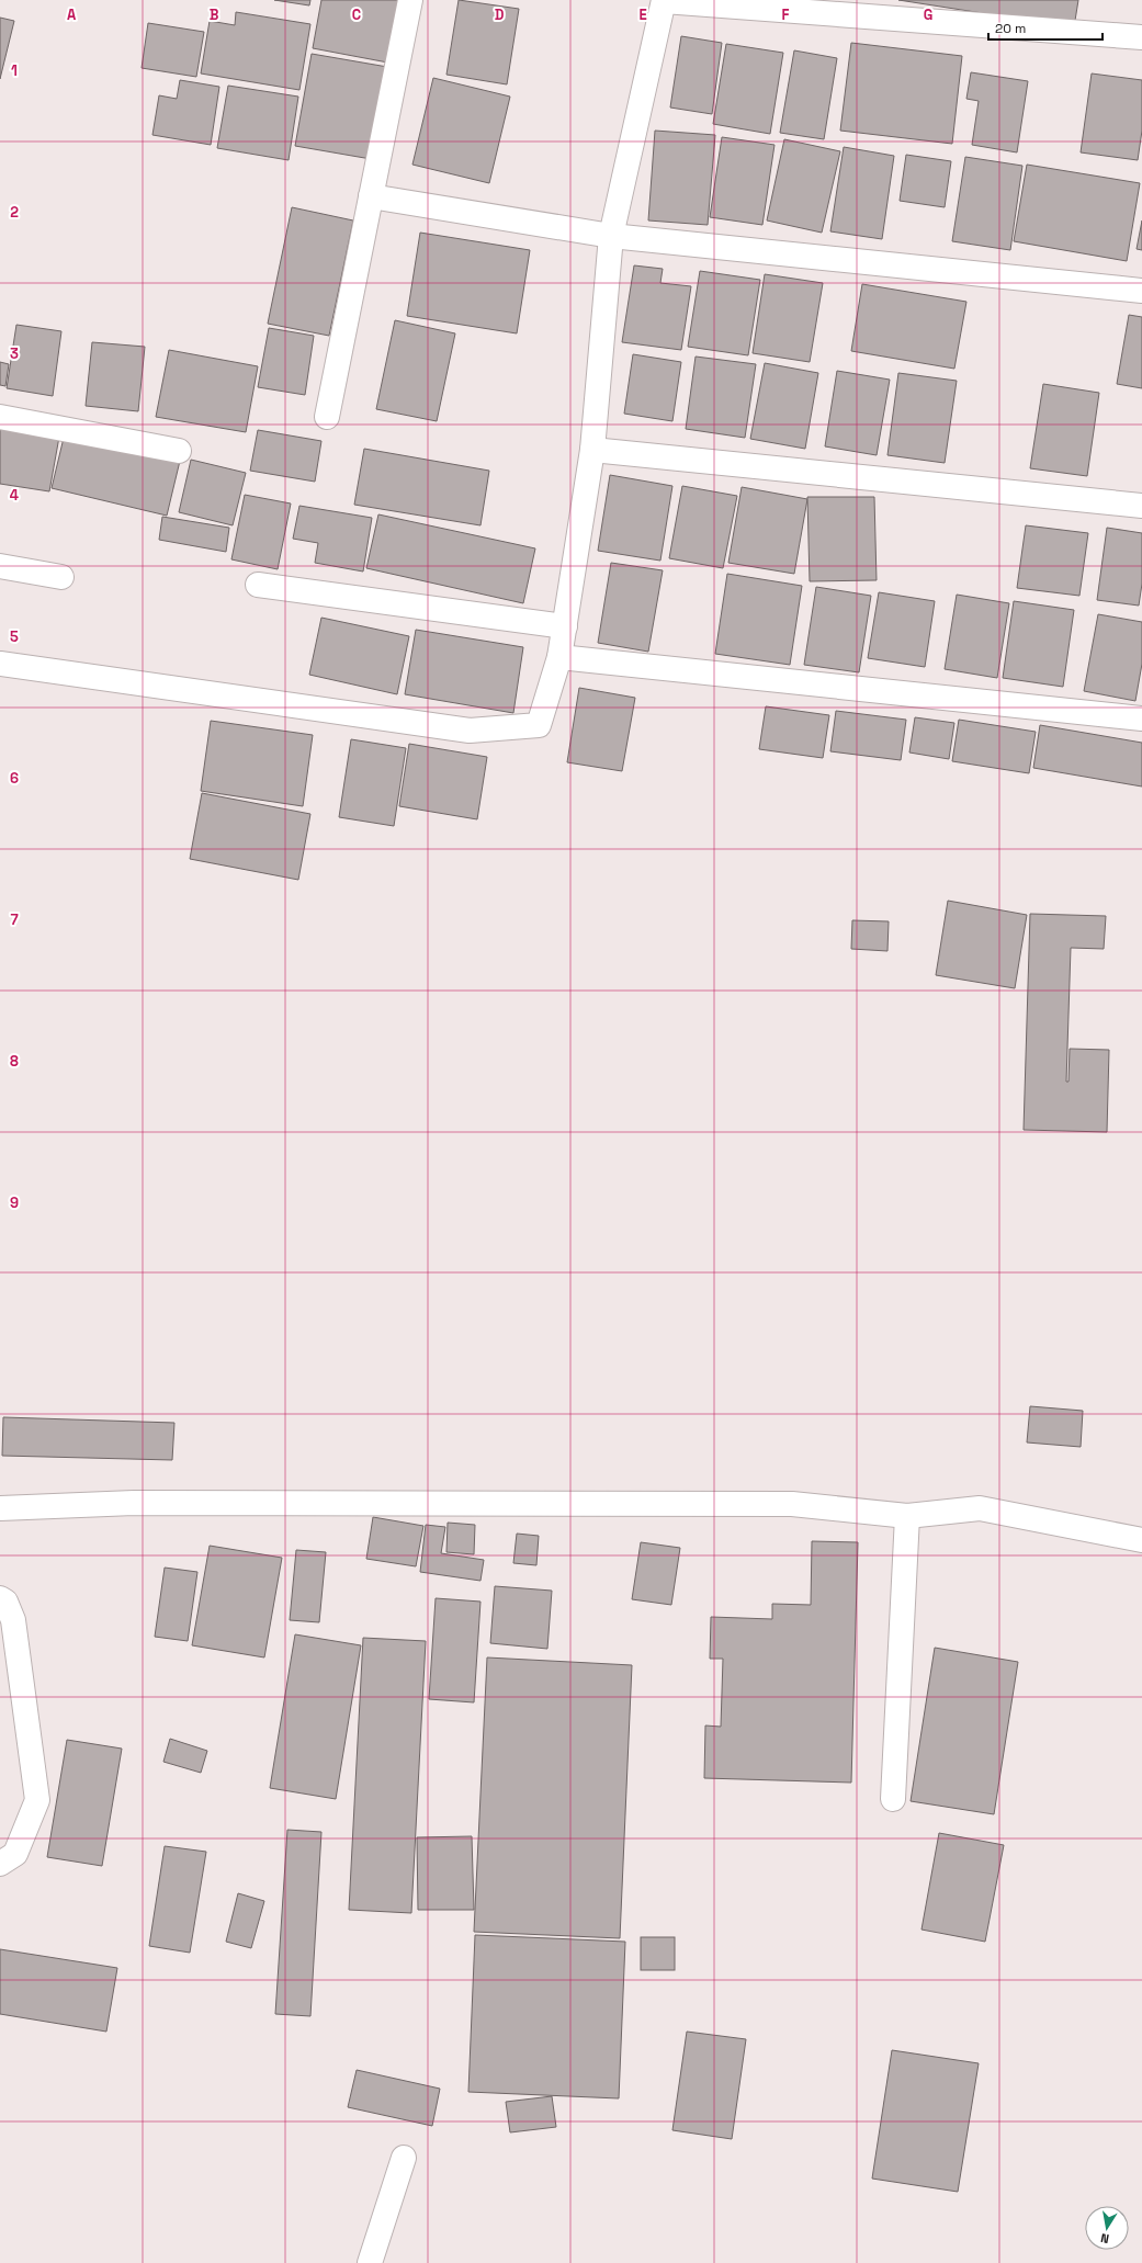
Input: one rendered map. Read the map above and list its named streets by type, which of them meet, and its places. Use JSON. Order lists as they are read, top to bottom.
{
  "scale_bar": "20 m",
  "north": "bottom",
  "grid": {
    "columns": [
      "A",
      "B",
      "C",
      "D",
      "E",
      "F",
      "G"
    ],
    "rows": [
      "1",
      "2",
      "3",
      "4",
      "5",
      "6",
      "7",
      "8",
      "9"
    ]
  }
}
